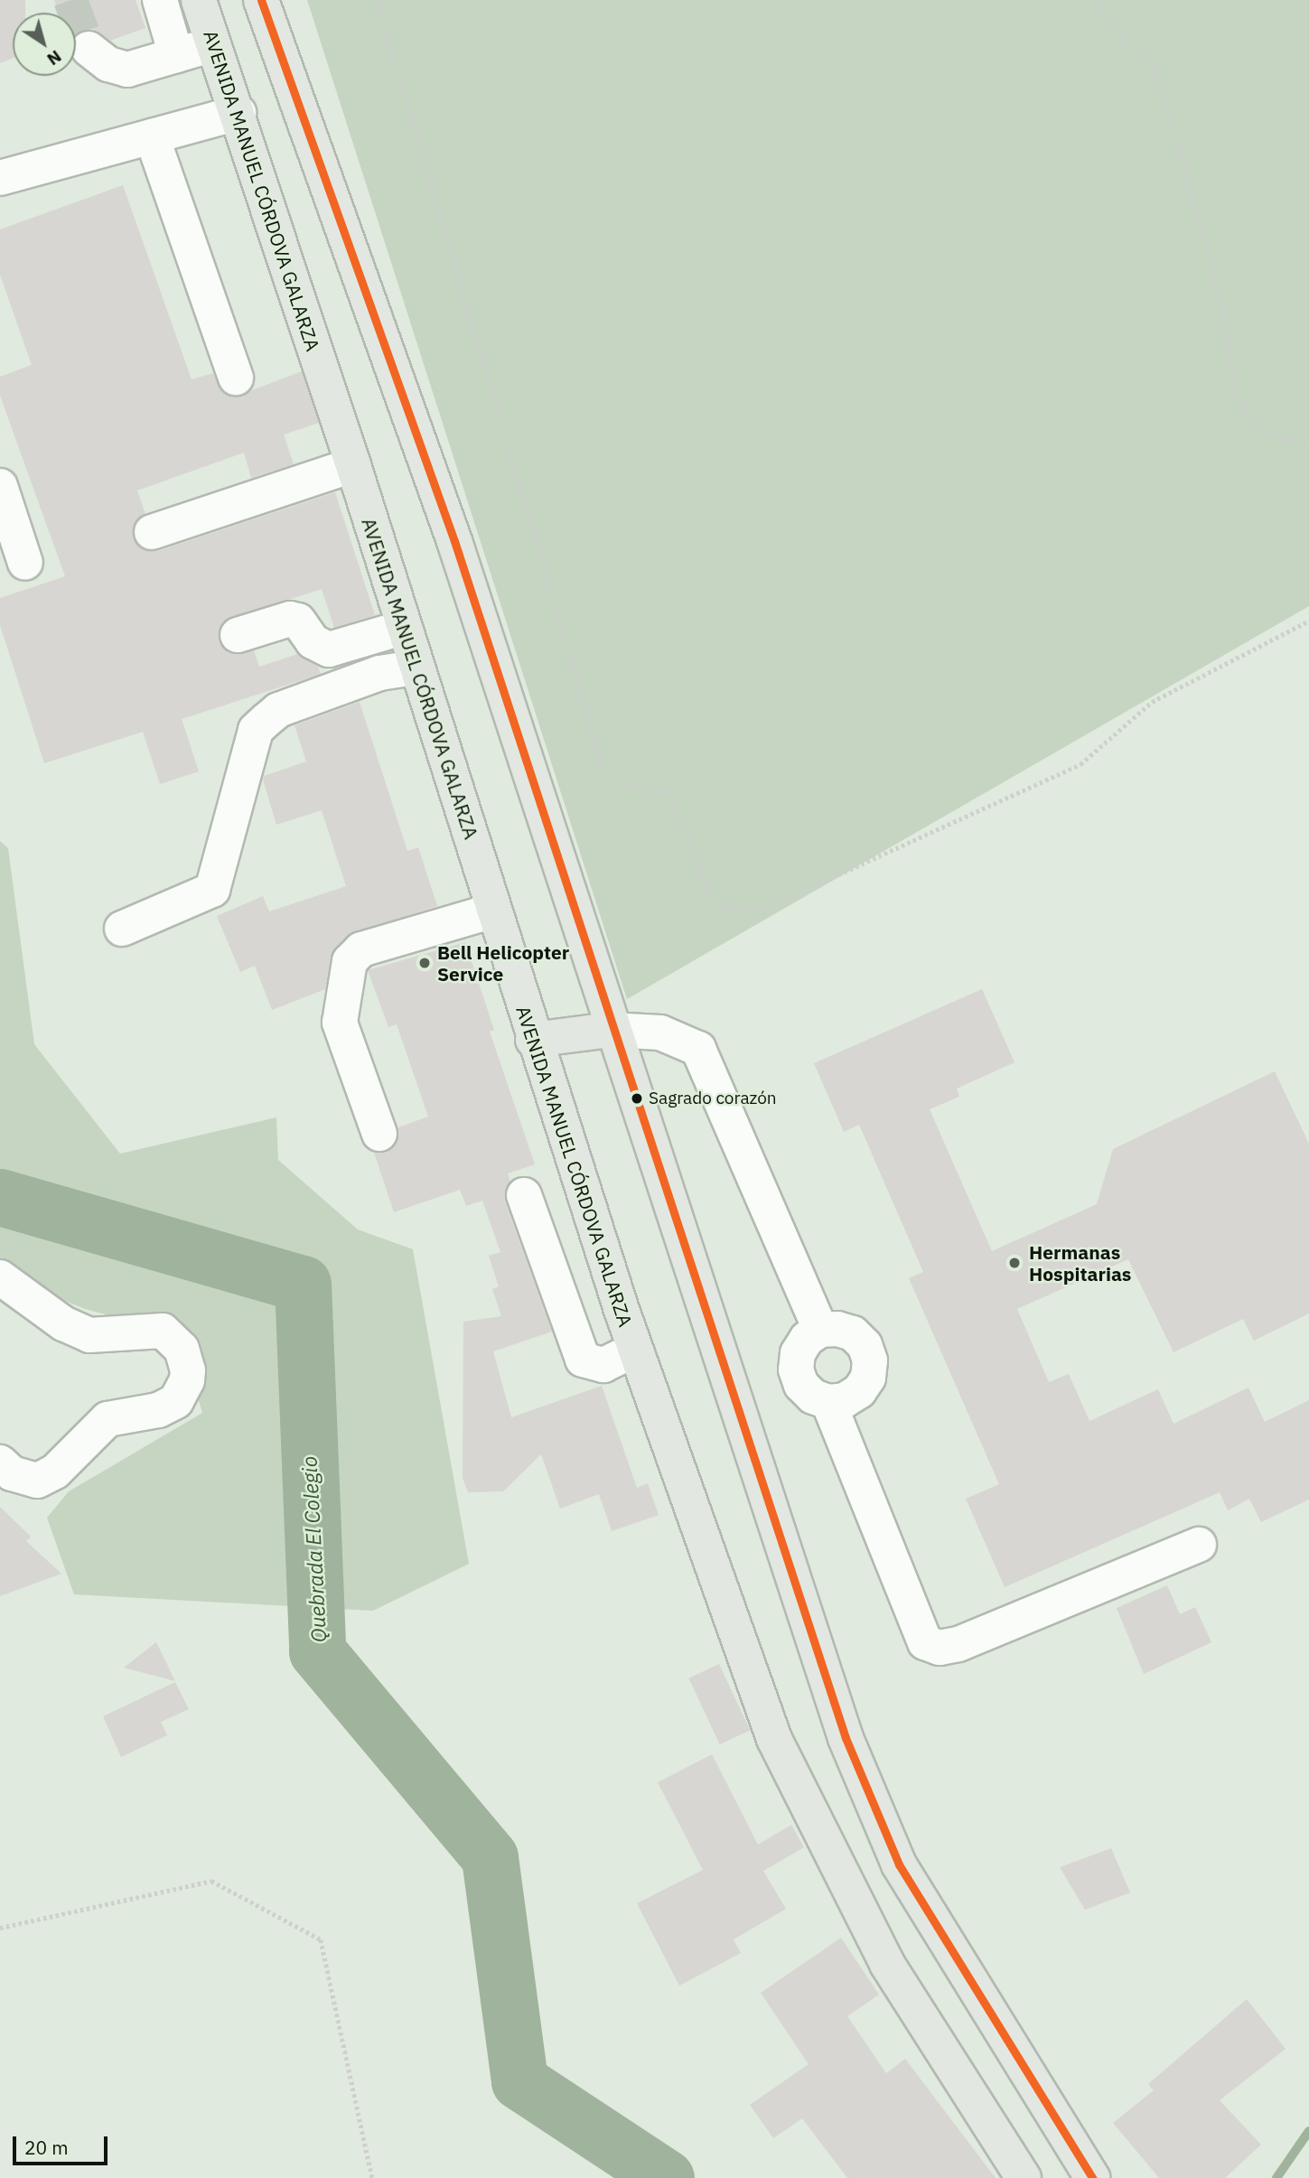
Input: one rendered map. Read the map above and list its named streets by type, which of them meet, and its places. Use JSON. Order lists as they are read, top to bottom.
{
  "streets": {
    "main road": ["AVENIDA MANUEL CÓRDOVA GALARZA"]
  },
  "water": ["Quebrada El Colegio"],
  "places": ["Bell Helicopter Service", "Sagrado corazón", "Hermanas Hospitarias"],
  "scale_bar": "20 m",
  "north": "bottom right"
}
